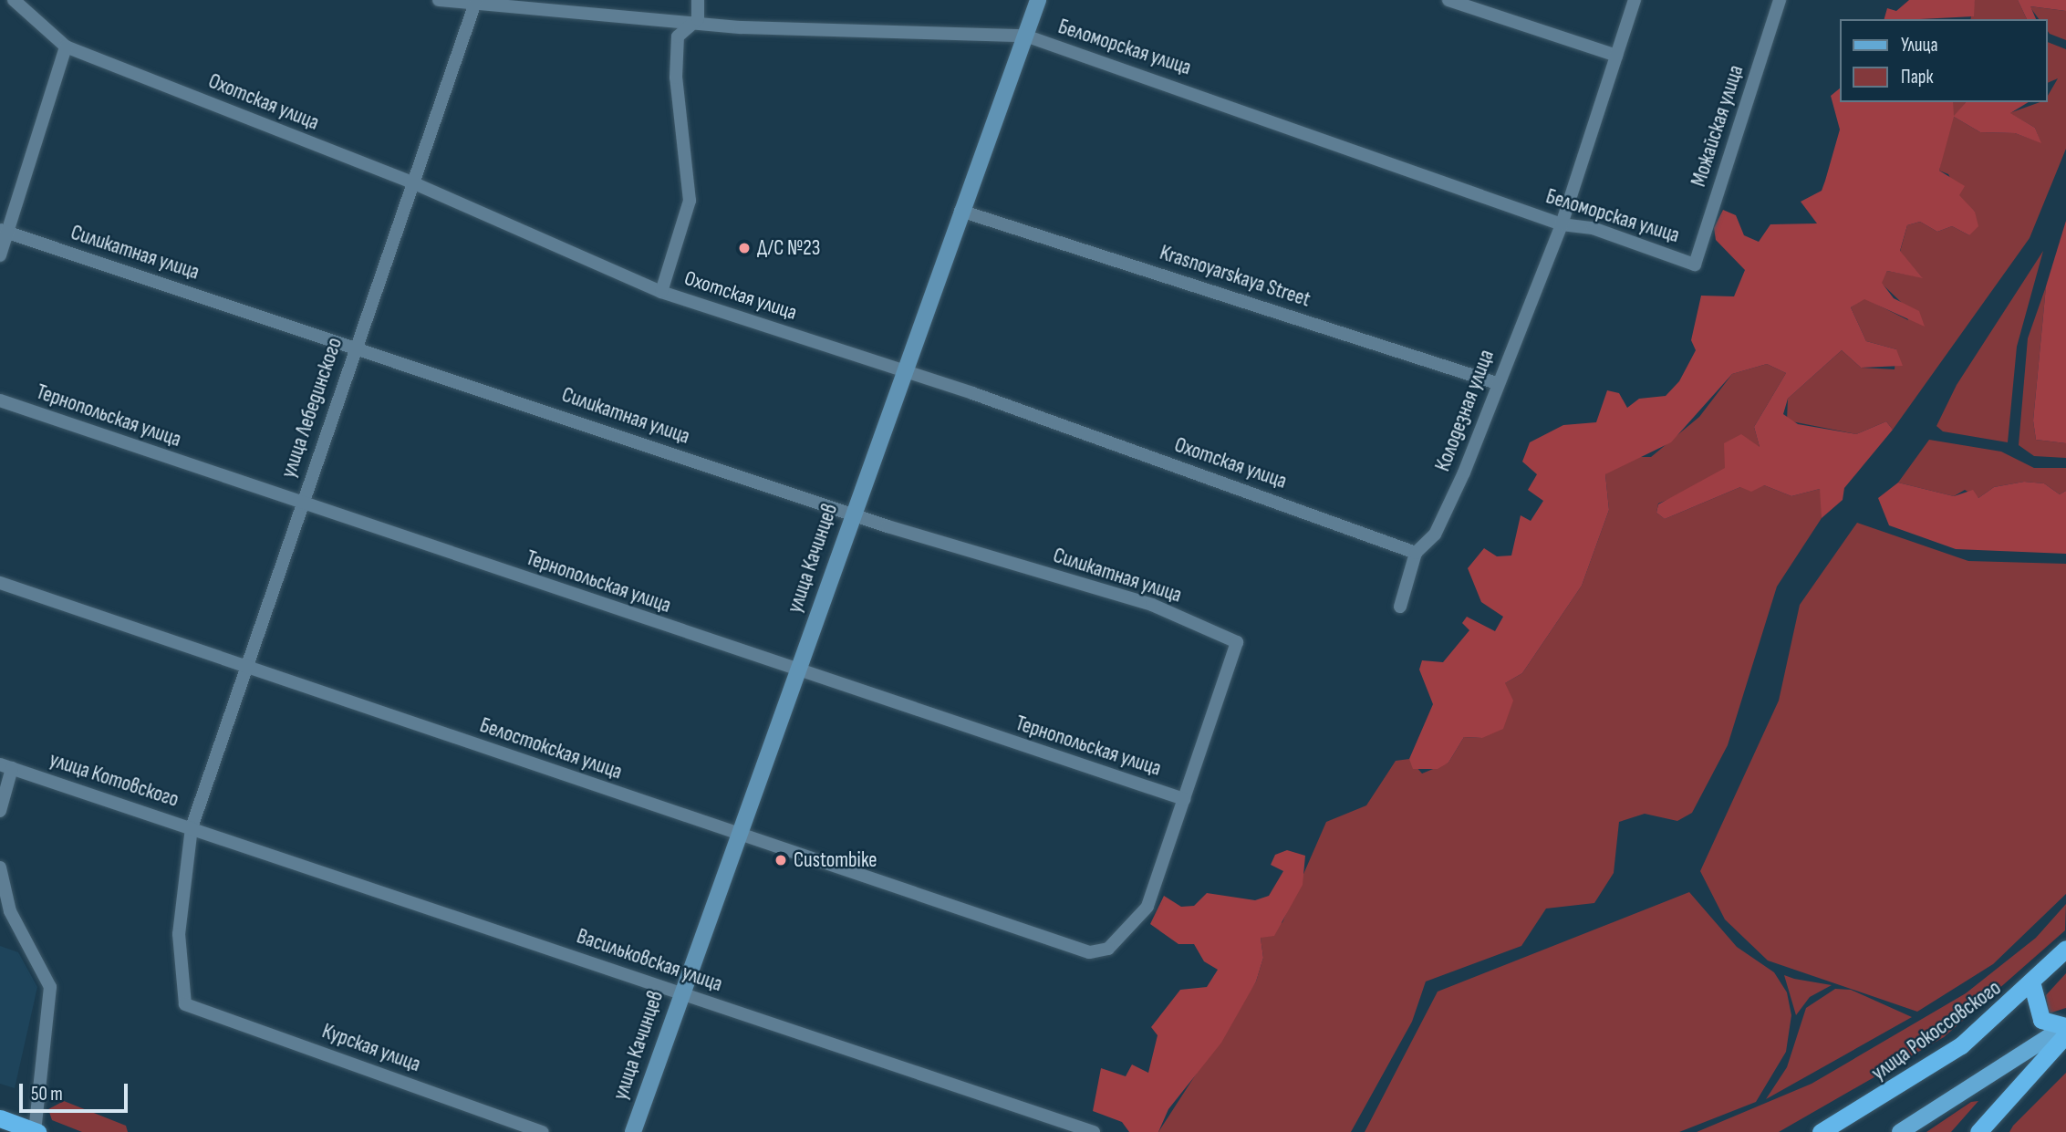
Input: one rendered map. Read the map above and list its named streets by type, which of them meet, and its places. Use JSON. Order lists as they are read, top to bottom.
{
  "streets": {
    "highway": ["улица Рокоссовского"],
    "main road": ["улица Качинцев"],
    "street": [
      "Беломорская улица",
      "Охотская улица",
      "Можайская улица",
      "Силикатная улица",
      "Krasnoyarskaya Street",
      "улица Лебединского",
      "Колодезная улица",
      "Тернопольская улица",
      "Белостокская улица",
      "улица Котовского",
      "Васильковская улица",
      "Курская улица"
    ]
  },
  "crossings": [
    ["Беломорская улица", "Можайская улица"],
    ["Беломорская улица", "улица Лебединского"],
    ["Беломорская улица", "Колодезная улица"],
    ["Беломорская улица", "улица Качинцев"],
    ["Охотская улица", "улица Лебединского"],
    ["Охотская улица", "Колодезная улица"],
    ["Охотская улица", "улица Качинцев"],
    ["Силикатная улица", "улица Лебединского"],
    ["Силикатная улица", "Тернопольская улица"],
    ["Силикатная улица", "улица Качинцев"],
    ["Силикатная улица", "Белостокская улица"],
    ["Krasnoyarskaya Street", "Колодезная улица"],
    ["Krasnoyarskaya Street", "улица Качинцев"],
    ["улица Лебединского", "Тернопольская улица"],
    ["улица Лебединского", "Белостокская улица"],
    ["улица Лебединского", "улица Котовского"],
    ["улица Лебединского", "Васильковская улица"],
    ["Тернопольская улица", "улица Качинцев"],
    ["Тернопольская улица", "Белостокская улица"],
    ["улица Качинцев", "Белостокская улица"],
    ["улица Качинцев", "Васильковская улица"],
    ["улица Котовского", "Васильковская улица"],
    ["улица Котовского", "Курская улица"]
  ],
  "places": ["Д/С №23", "Custombike"],
  "legend": ["Улица", "Парк"],
  "scale_bar": "50 m"
}
